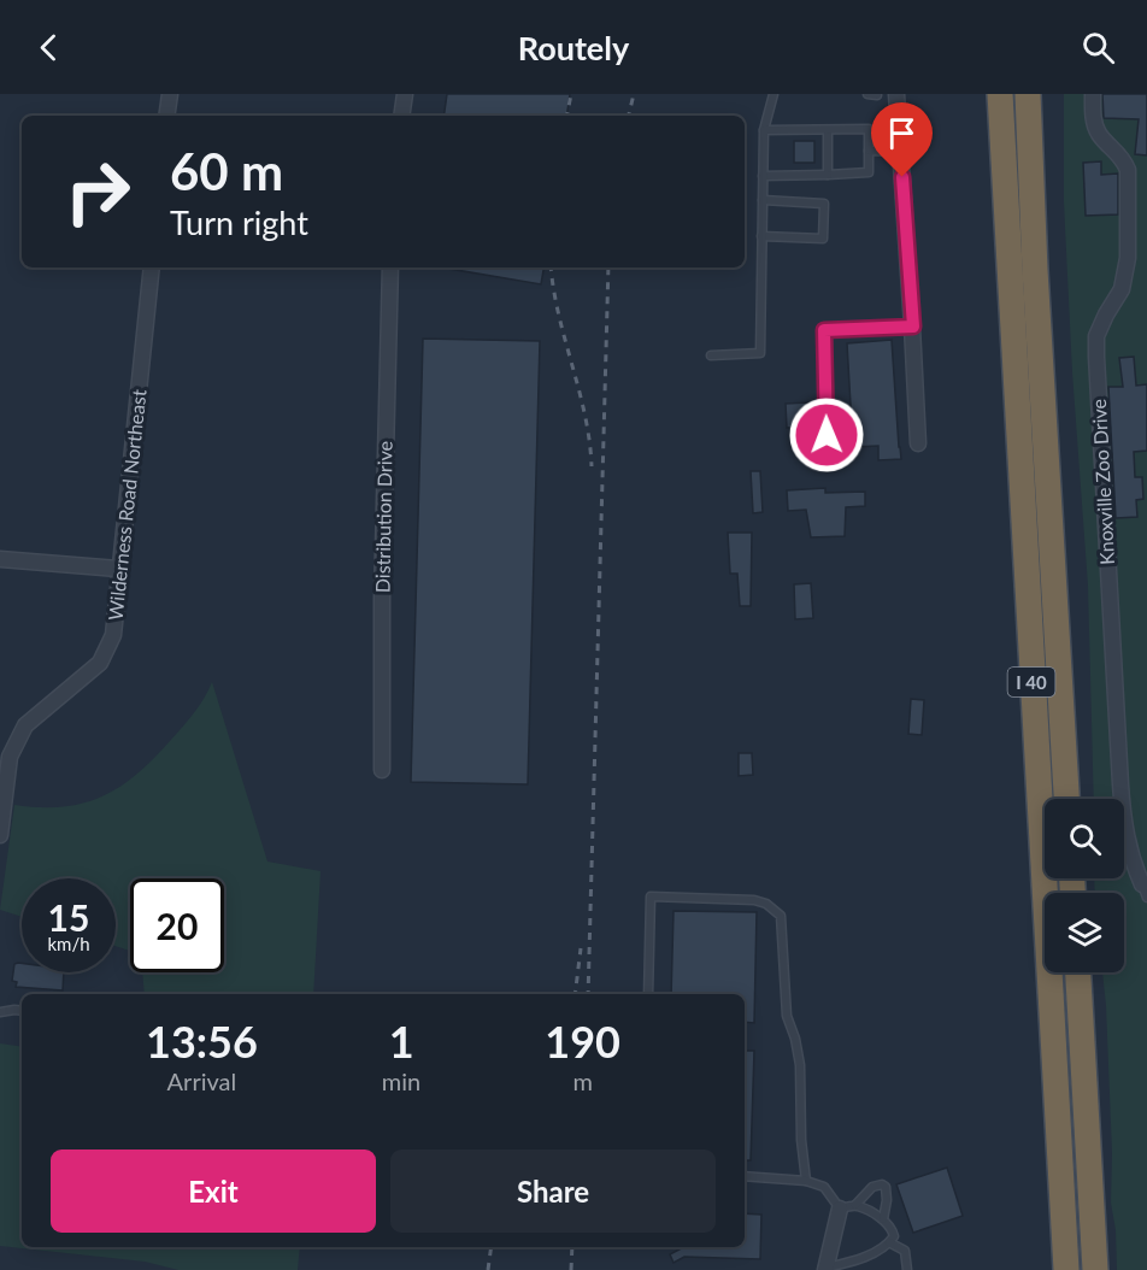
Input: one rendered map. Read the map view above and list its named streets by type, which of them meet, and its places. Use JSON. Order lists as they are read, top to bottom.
{
  "streets": {
    "highway": ["I 40"],
    "street": ["Knoxville Zoo Drive", "Wilderness Road Northeast", "Distribution Drive"]
  },
  "page": {
    "header": "Routely",
    "turn": ["60 m", "Turn right"],
    "speed": "15 km/h",
    "limit": "20",
    "eta": [
      "13:56",
      "Arrival",
      "1",
      "min",
      "190",
      "m"
    ],
    "buttons": ["Exit", "Share"]
  }
}
